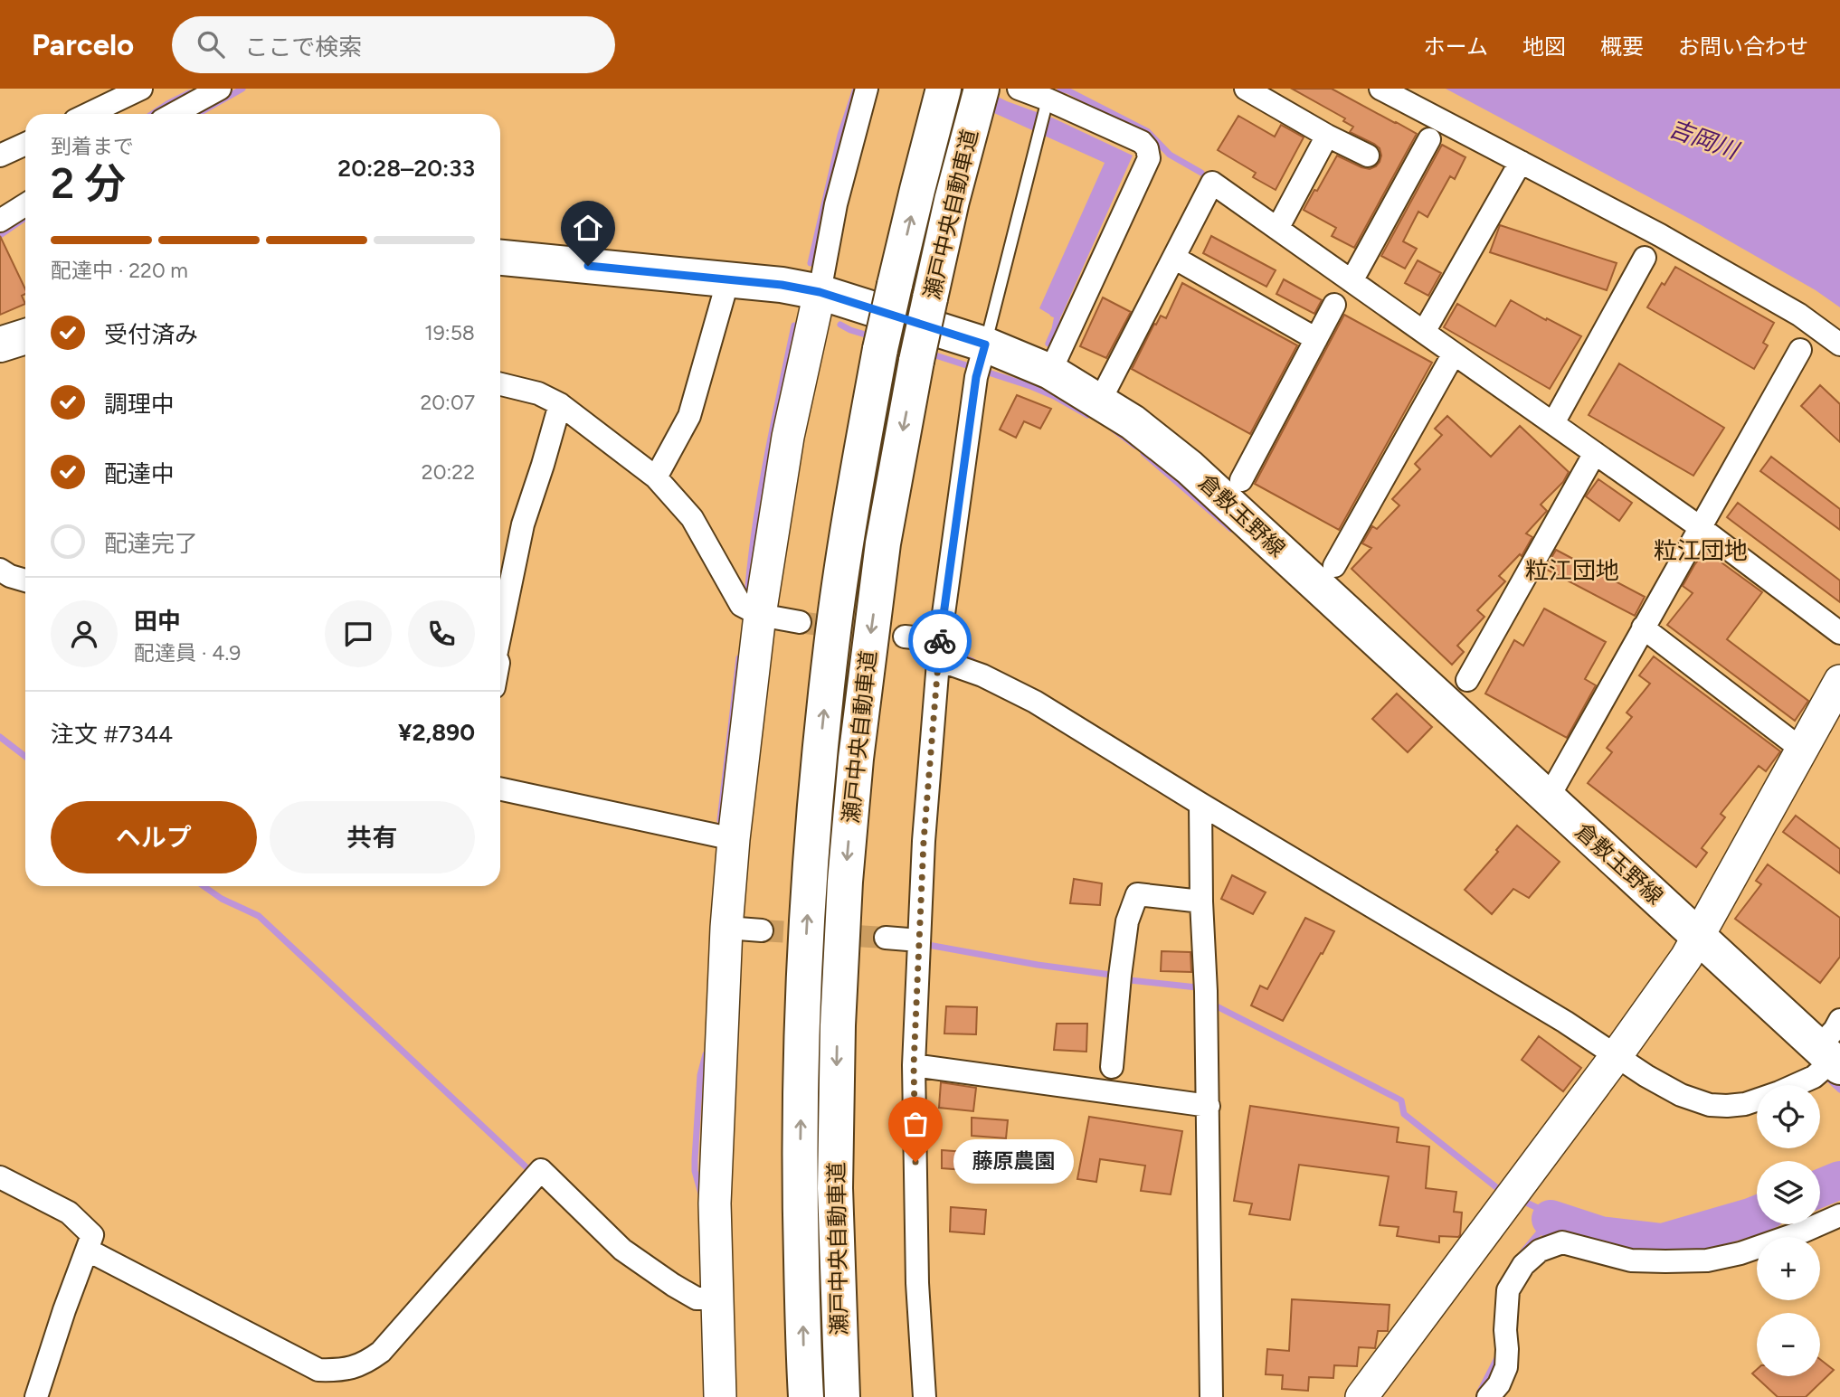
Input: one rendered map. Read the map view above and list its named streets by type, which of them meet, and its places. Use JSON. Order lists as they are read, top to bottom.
{
  "streets": {
    "main road": ["瀬戸中央自動車道", "倉敷玉野線"]
  },
  "districts": ["粒江団地", "粒江団地"],
  "water": ["吉岡川"],
  "places": ["藤原農園"],
  "page": {
    "header": "Parcelo",
    "search": "ここで検索",
    "nav": [
      "ホーム",
      "地図",
      "概要",
      "お問い合わせ"
    ],
    "heading": ["2 分", "到着まで", "20:28–20:33"],
    "panel": [
      "田中",
      "配達員 · 4.9",
      "注文 #7344",
      "¥2,890"
    ],
    "bar": "配達中 · 220 m",
    "list": [
      ["受付済み", "19:58"],
      ["調理中", "20:07"],
      ["配達中", "20:22"],
      "配達完了"
    ],
    "buttons": ["ヘルプ", "共有"],
    "map_buttons": ["+", "−"],
    "bubble": "藤原農園"
  }
}
